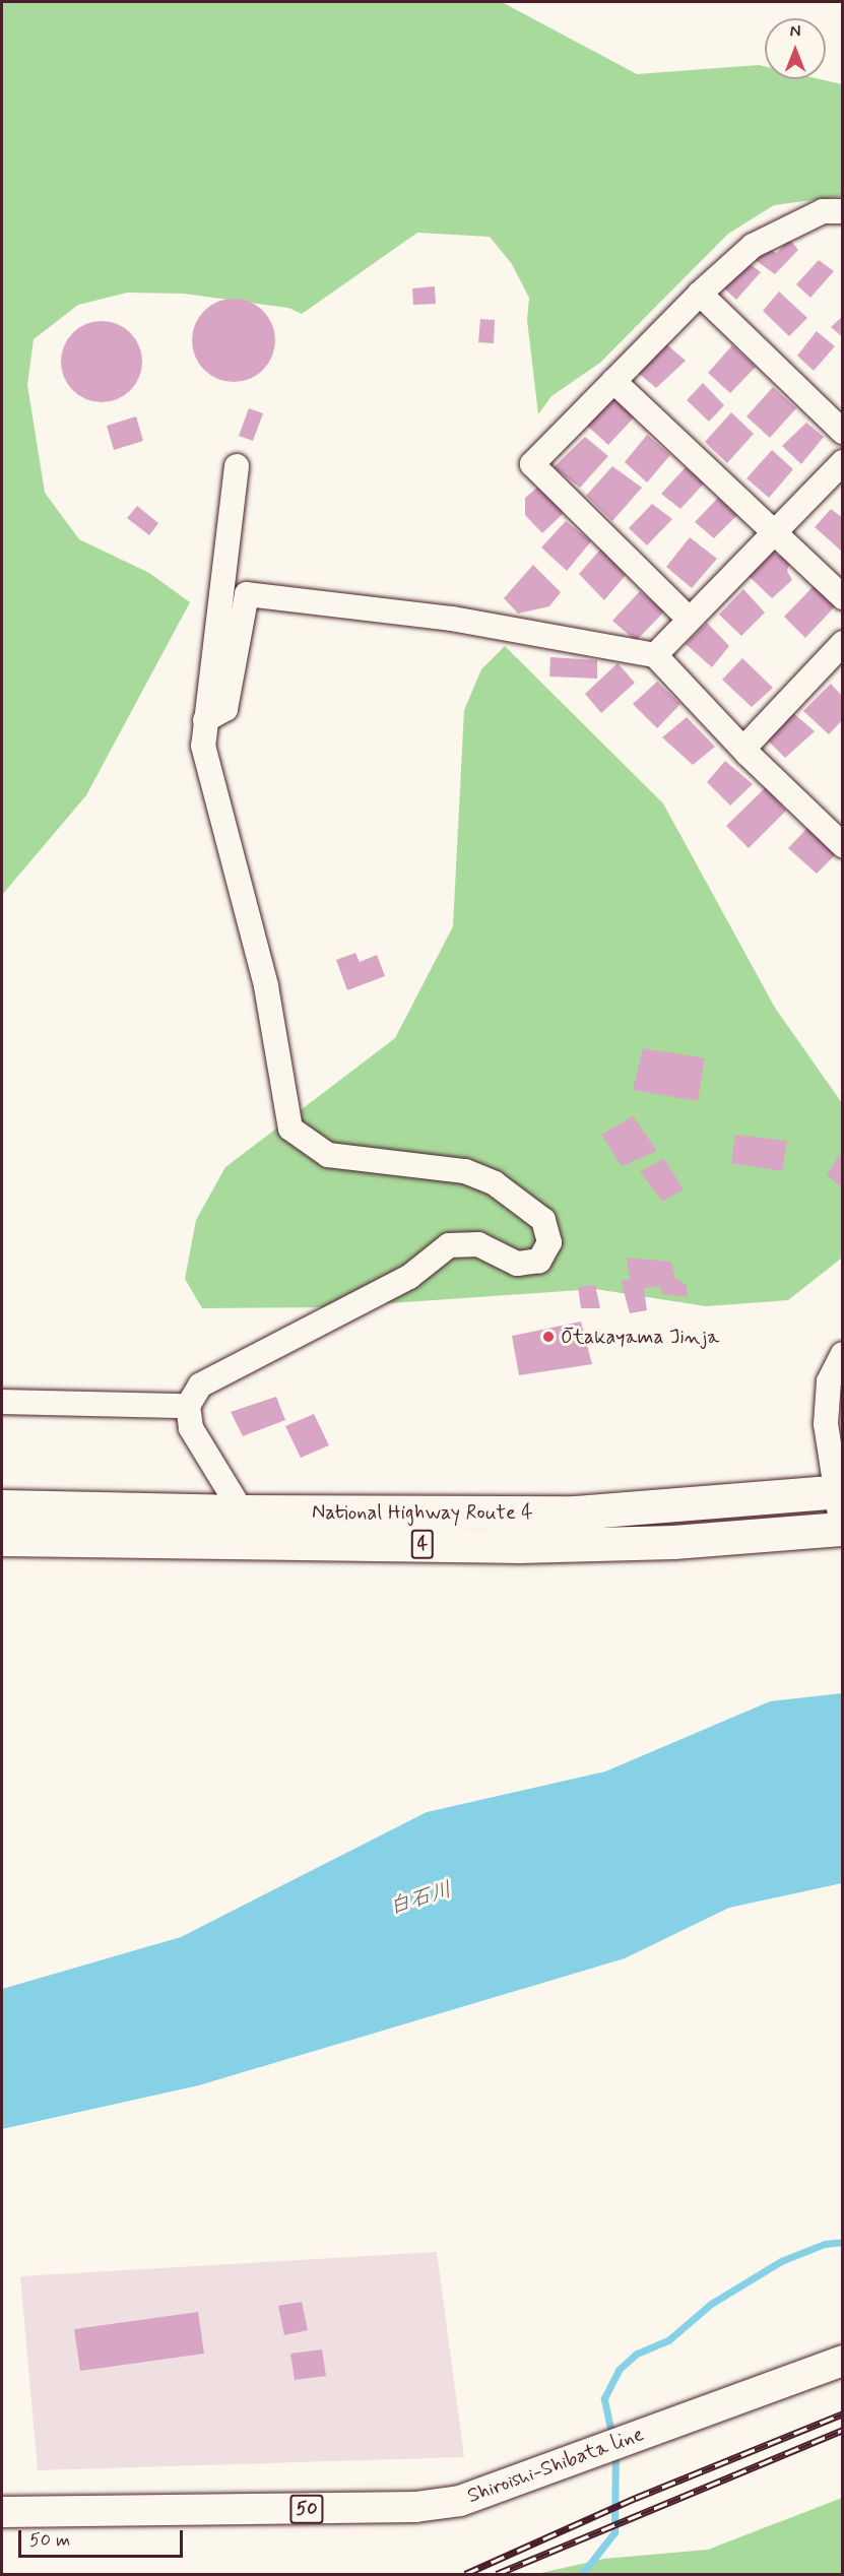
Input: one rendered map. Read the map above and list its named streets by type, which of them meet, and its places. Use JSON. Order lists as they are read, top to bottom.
{
  "streets": {
    "highway": ["National Highway Route 4", "4"],
    "main road": ["Shiroishi-Shibata line", "50"]
  },
  "water": ["白石川"],
  "places": ["Ōtakayama Jinja"],
  "scale_bar": "50 m",
  "north": "top"
}
